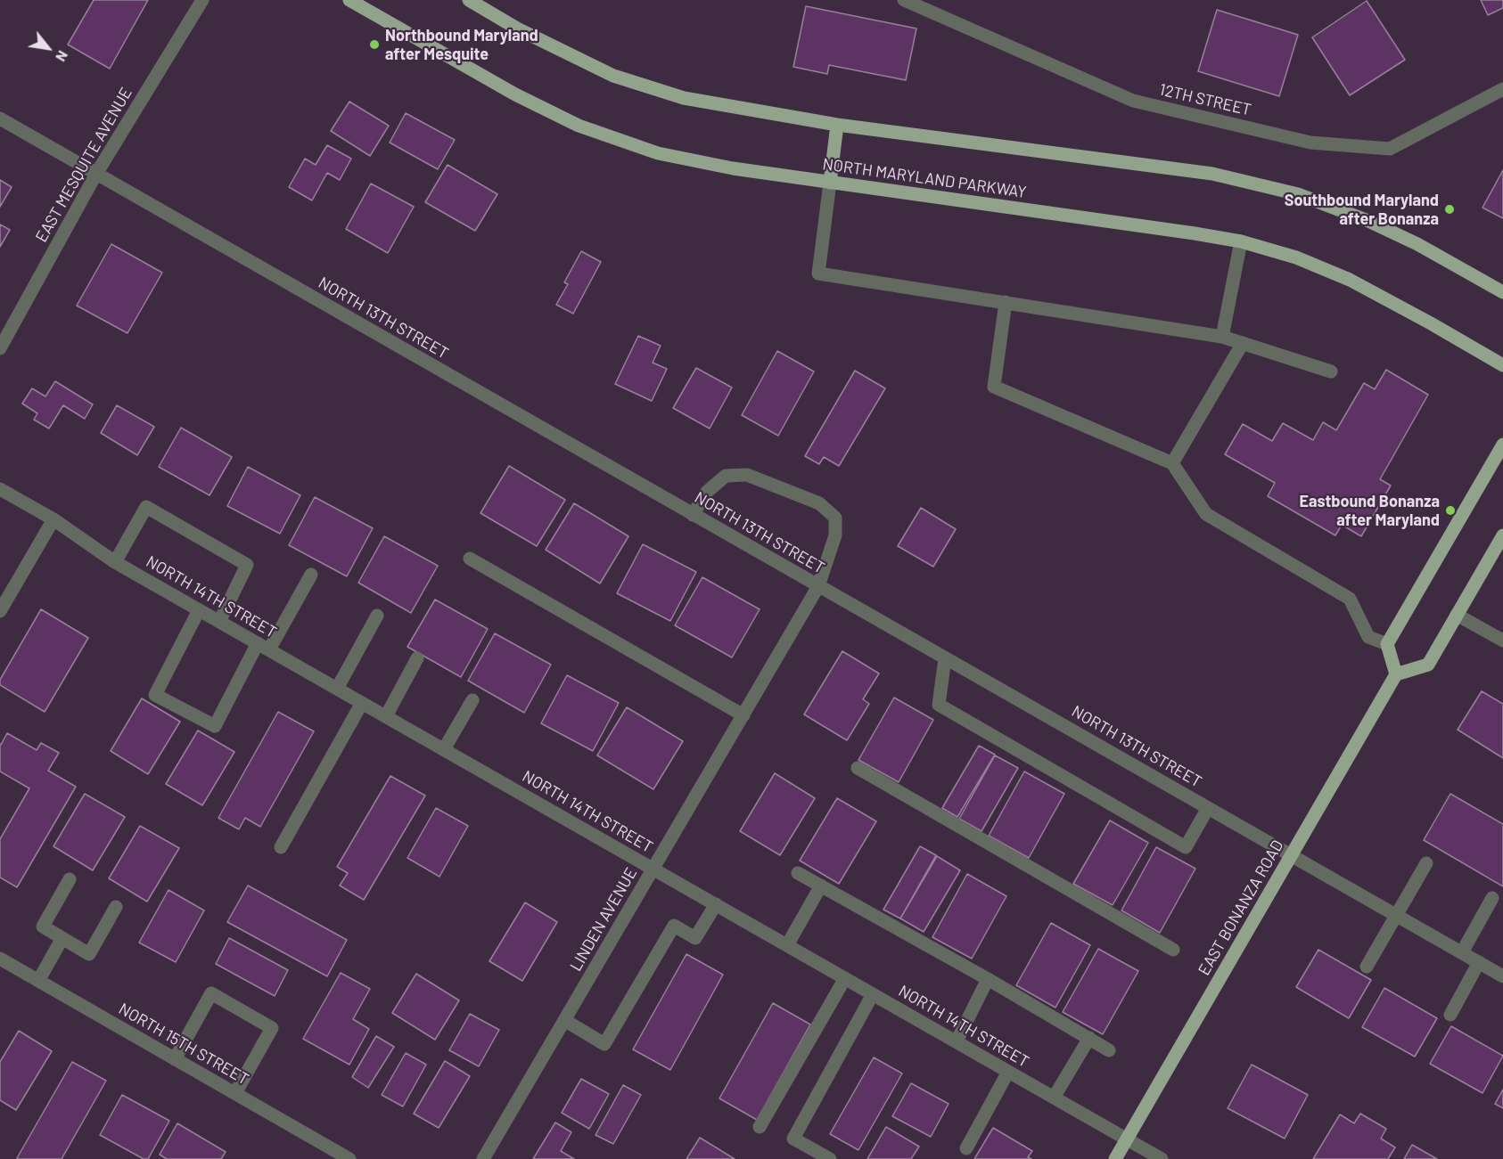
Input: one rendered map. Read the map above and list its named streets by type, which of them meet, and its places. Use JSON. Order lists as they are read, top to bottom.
{
  "streets": {
    "main road": ["NORTH MARYLAND PARKWAY", "EAST BONANZA ROAD"],
    "street": [
      "12TH STREET",
      "EAST MESQUITE AVENUE",
      "NORTH 13TH STREET",
      "NORTH 14TH STREET",
      "LINDEN AVENUE",
      "NORTH 15TH STREET"
    ]
  },
  "crossings": [
    ["EAST MESQUITE AVENUE", "NORTH 13TH STREET"],
    ["NORTH 13TH STREET", "EAST BONANZA ROAD"],
    ["NORTH 13TH STREET", "LINDEN AVENUE"],
    ["NORTH 14TH STREET", "EAST BONANZA ROAD"],
    ["NORTH 14TH STREET", "LINDEN AVENUE"]
  ],
  "places": ["Northbound Maryland after Mesquite", "Southbound Maryland after Bonanza", "Eastbound Bonanza after Maryland"],
  "north": "bottom right"
}
